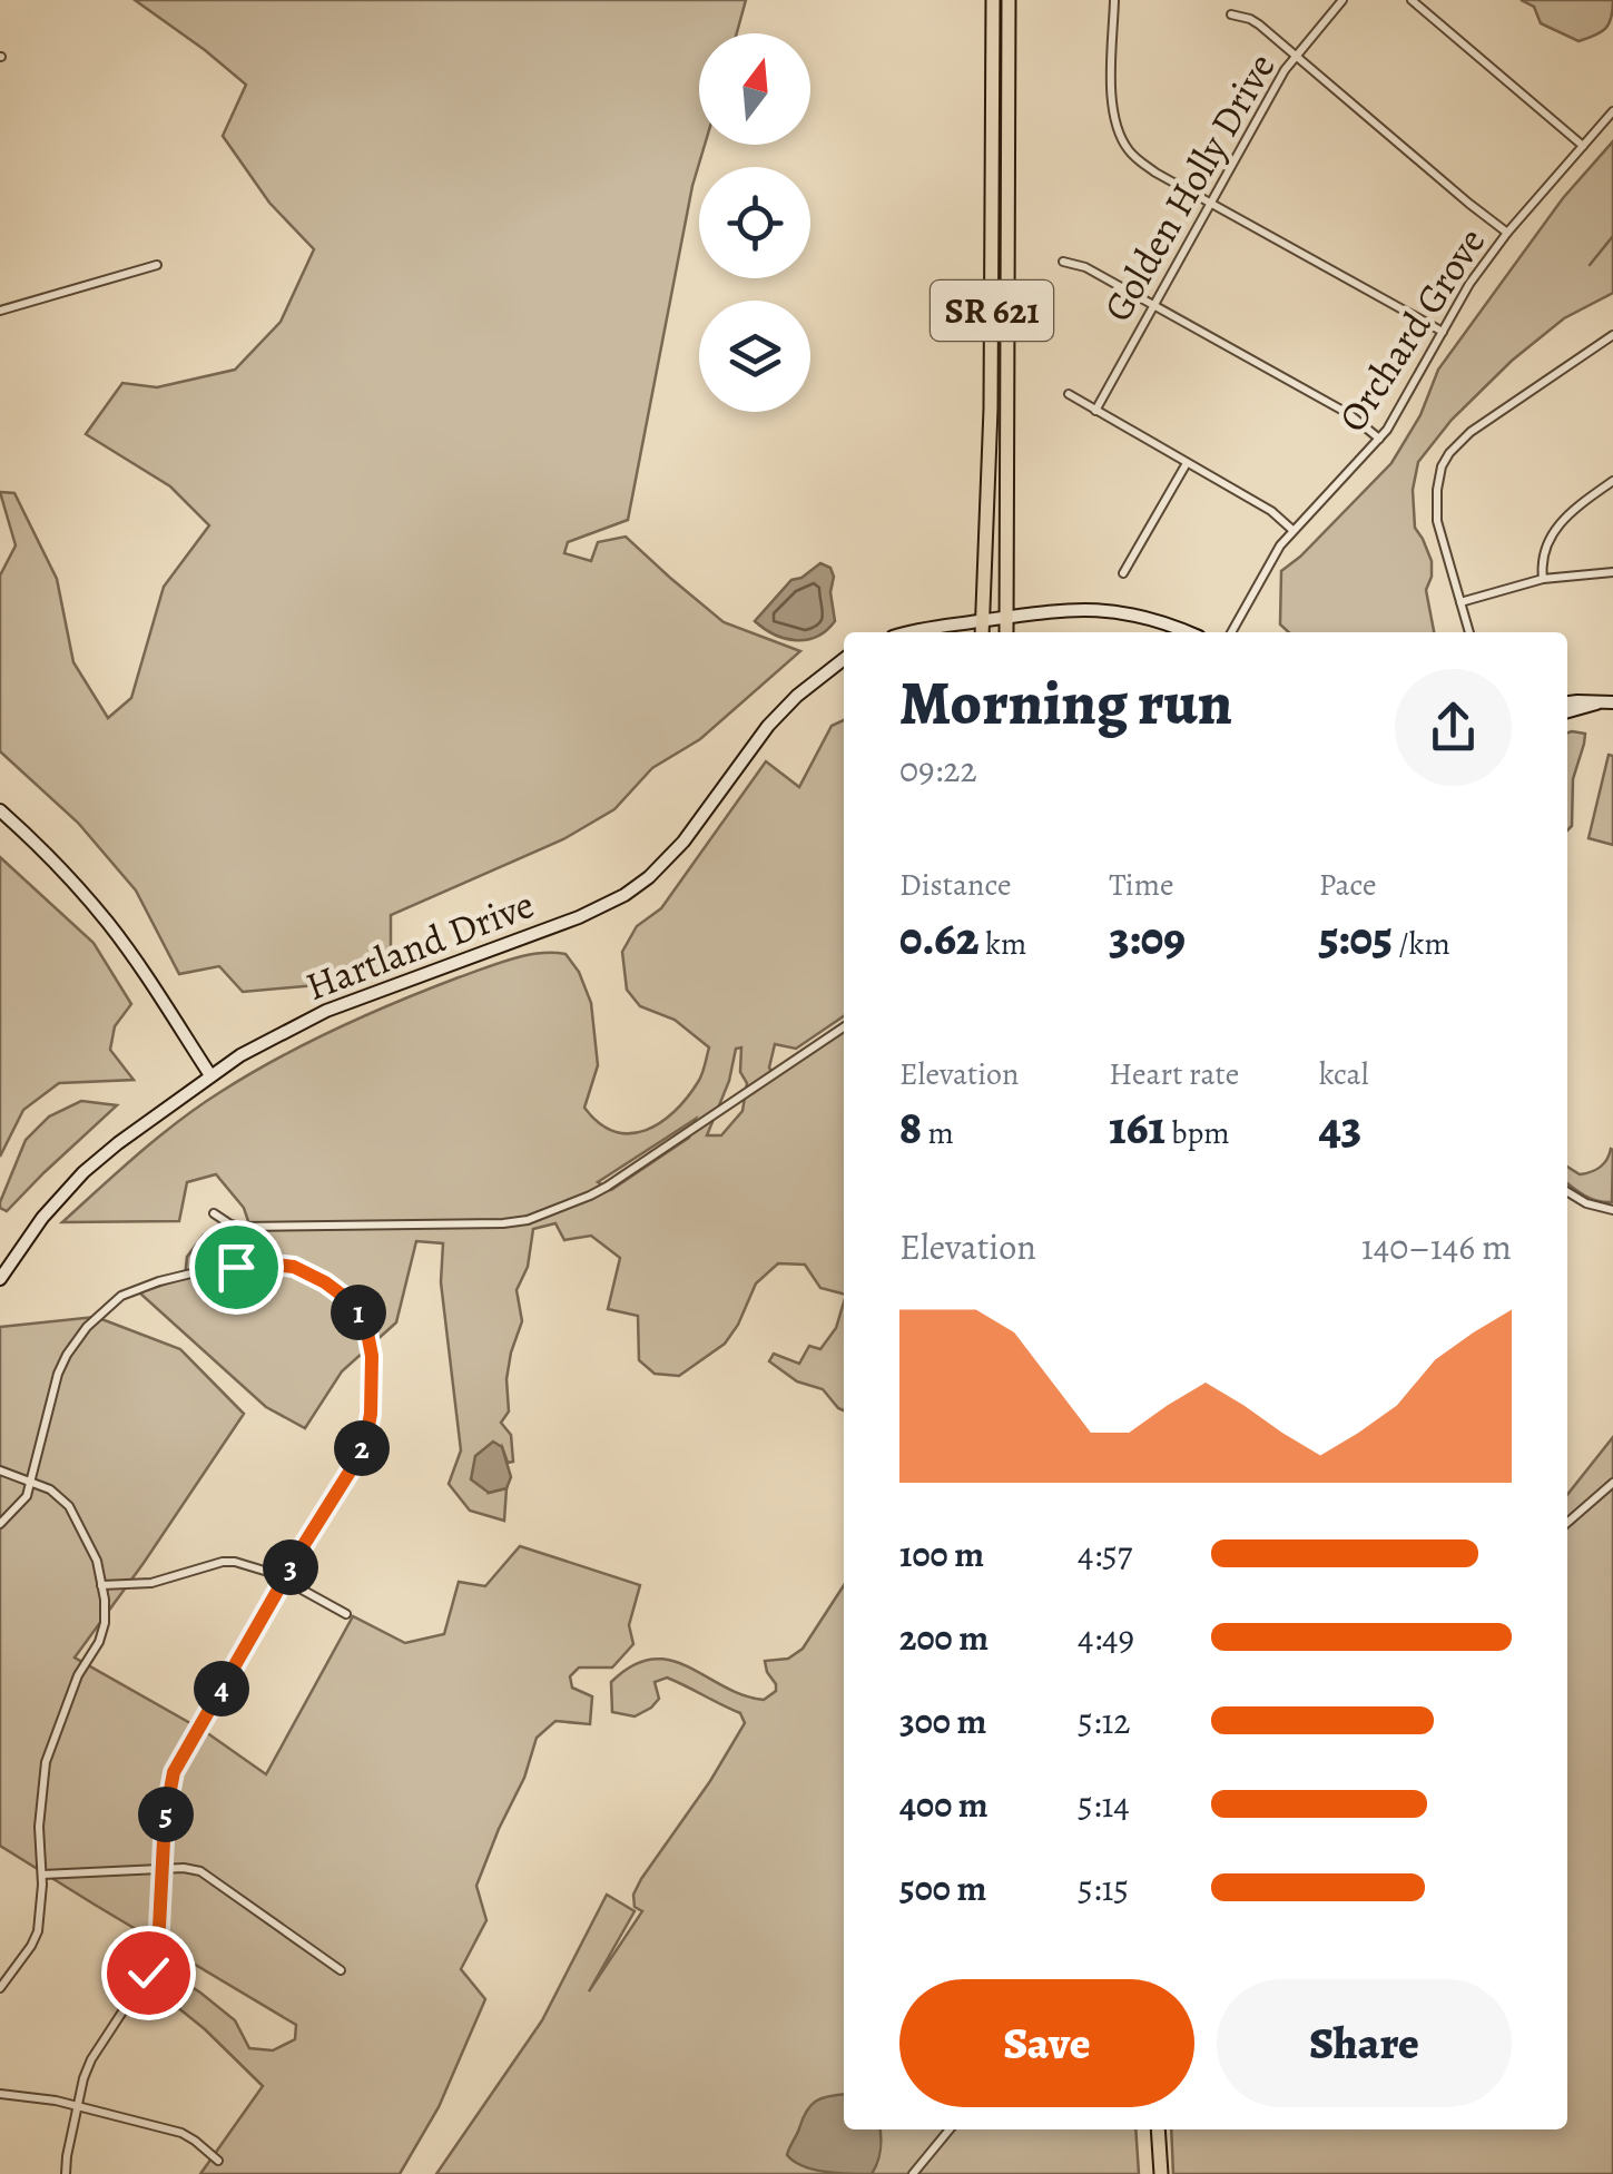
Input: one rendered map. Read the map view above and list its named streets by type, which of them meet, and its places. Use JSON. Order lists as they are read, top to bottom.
{
  "streets": {
    "main road": ["SR 621", "Hartland Drive"],
    "street": ["Golden Holly Drive", "Orchard Grove"]
  },
  "north": "top",
  "page": {
    "heading": ["Morning run", "09:22"],
    "stats": [
      ["Distance", "0.62 km"],
      ["Time", "3:09"],
      ["Pace", "5:05 /km"],
      ["Elevation", "8 m"],
      ["Heart rate", "161 bpm"],
      ["kcal", "43"]
    ],
    "chart": ["Elevation", "140–146 m"],
    "pins": [
      "1",
      "2",
      "3",
      "4",
      "5"
    ],
    "list": [
      {
        "name": "100 m",
        "note": "4:57"
      },
      {
        "name": "200 m",
        "note": "4:49"
      },
      {
        "name": "300 m",
        "note": "5:12"
      },
      {
        "name": "400 m",
        "note": "5:14"
      },
      {
        "name": "500 m",
        "note": "5:15"
      }
    ],
    "buttons": ["Save", "Share"]
  }
}
